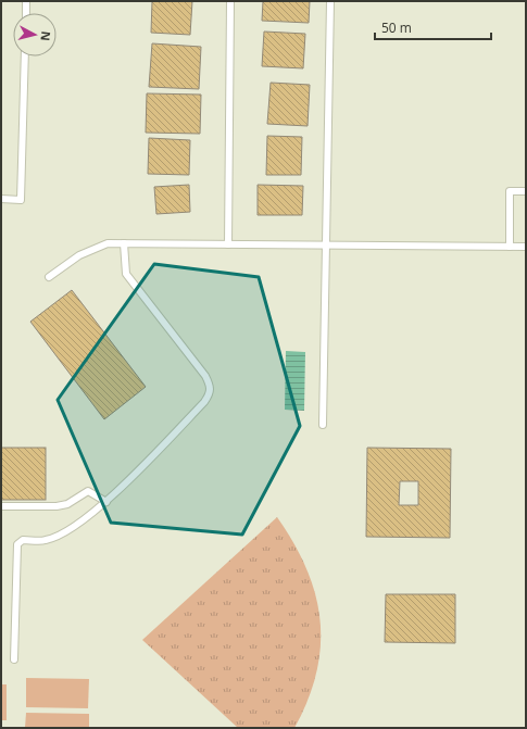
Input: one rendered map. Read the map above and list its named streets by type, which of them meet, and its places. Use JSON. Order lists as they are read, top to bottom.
{
  "scale_bar": "50 m",
  "north": "right"
}
